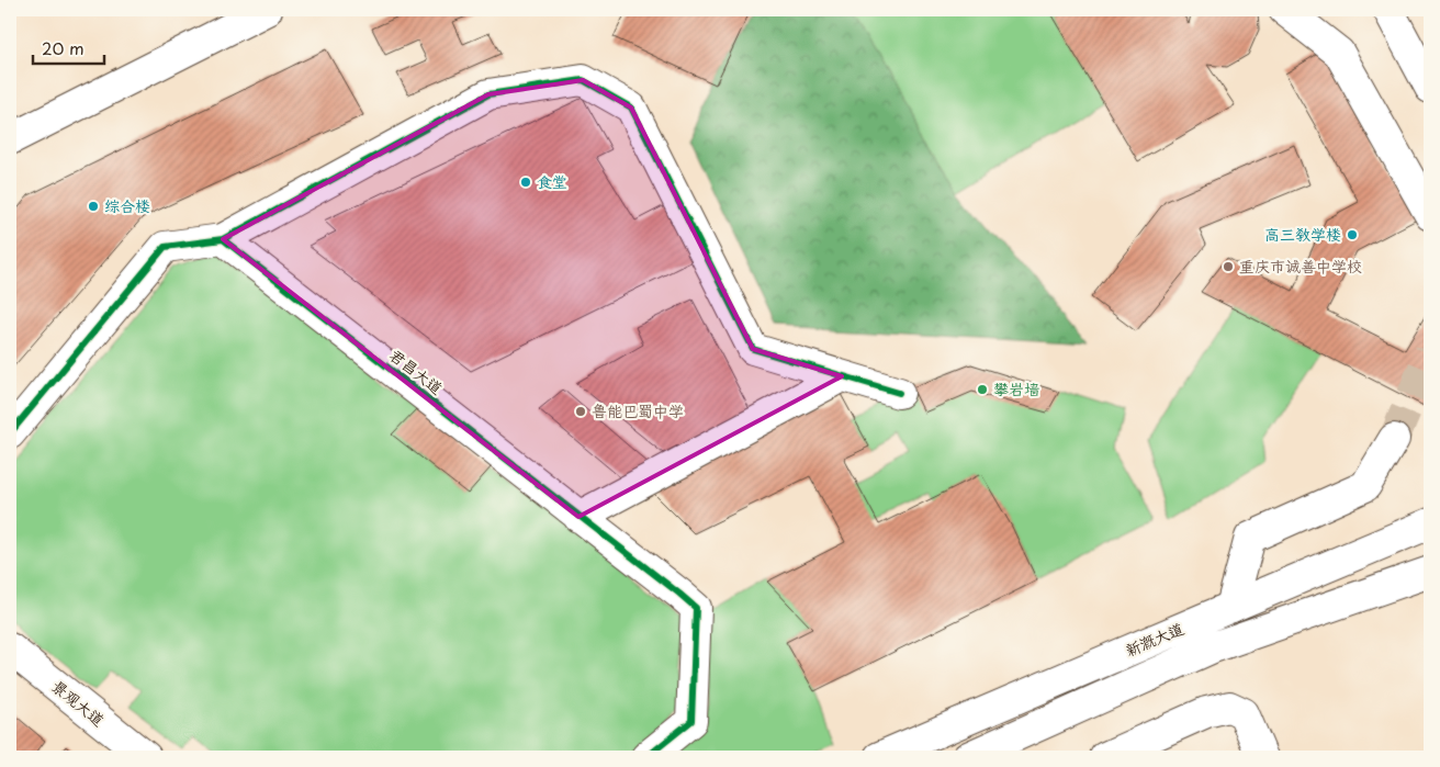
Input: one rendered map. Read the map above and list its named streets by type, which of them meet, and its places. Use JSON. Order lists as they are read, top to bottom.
{
  "streets": {
    "street": ["君昌大道", "新溉大道", "景观大道"]
  },
  "places": [
    "食堂",
    "综合楼",
    "高三教学楼",
    "重庆市诚善中学校",
    "攀岩墙",
    "鲁能巴蜀中学"
  ],
  "scale_bar": "20 m"
}
